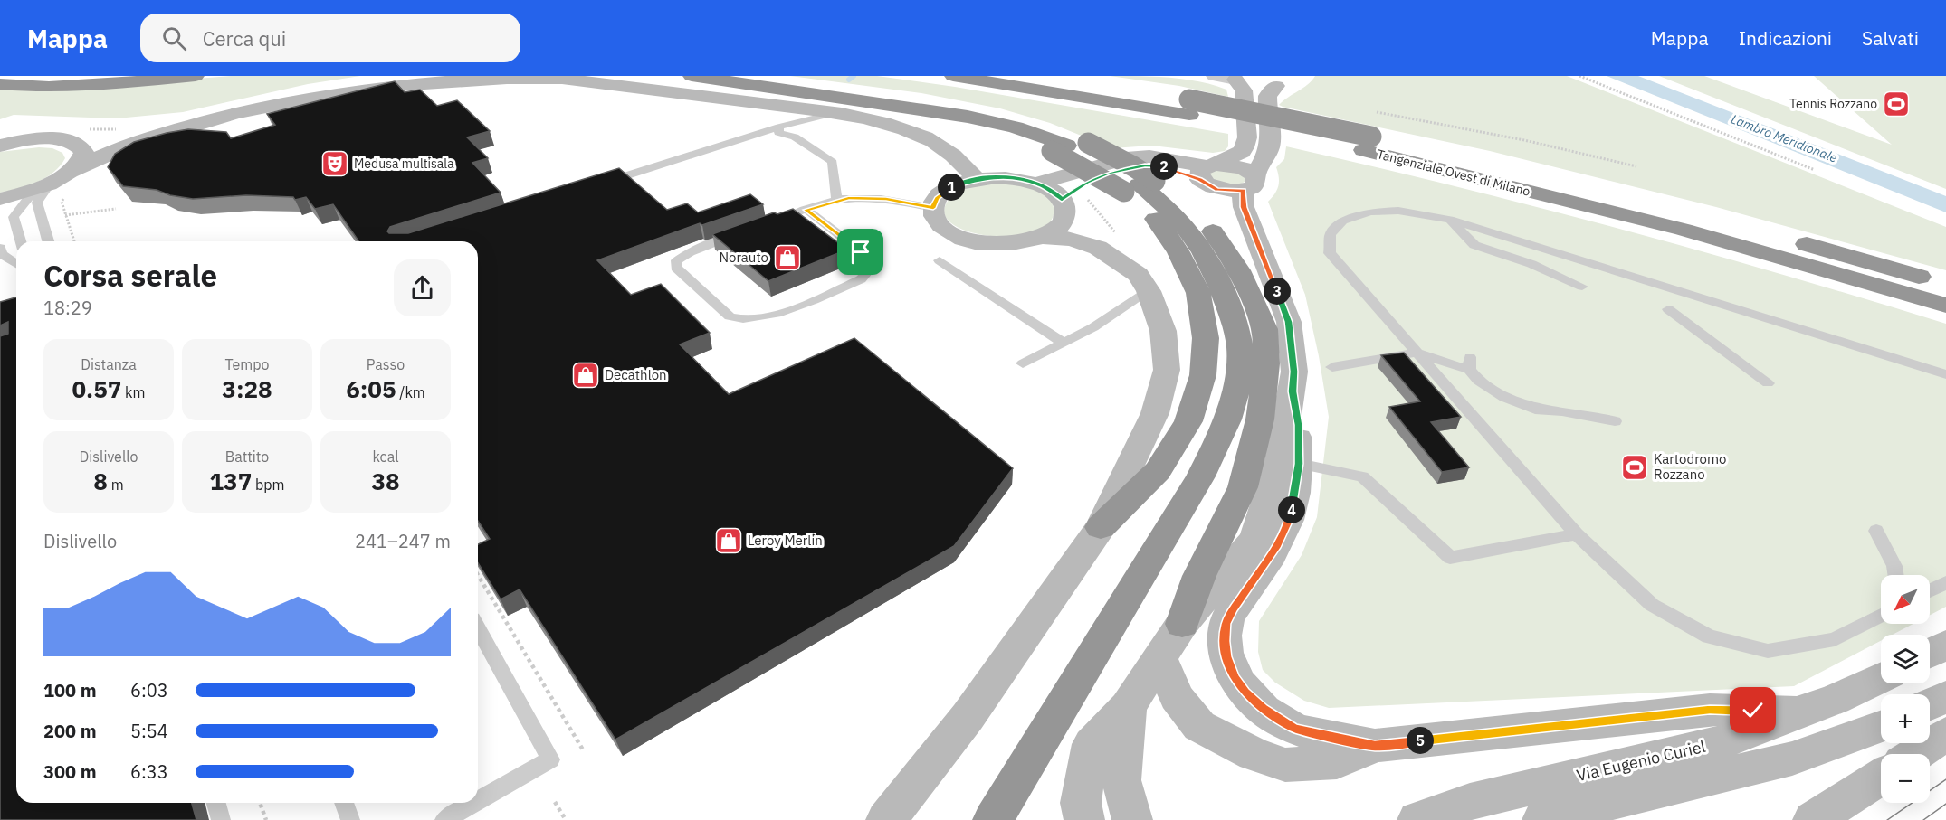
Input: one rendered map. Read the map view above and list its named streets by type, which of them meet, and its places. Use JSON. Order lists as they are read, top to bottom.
{
  "streets": {
    "highway": ["Tangenziale Ovest di Milano"],
    "street": ["Via Eugenio Curiel"]
  },
  "water": ["Lambro Meridionale"],
  "places": {
    "sports": ["Tennis Rozzano", "Kartodromo Rozzano"],
    "theatre": ["Medusa multisala"],
    "shop": ["Norauto", "Decathlon", "Leroy Merlin"]
  },
  "north": "bottom left",
  "page": {
    "header": "Mappa",
    "search": "Cerca qui",
    "nav": ["Mappa", "Indicazioni", "Salvati"],
    "pins": [
      "2",
      "1",
      "3",
      "4",
      "5"
    ],
    "heading": ["Corsa serale", "18:29"],
    "stats": [
      ["Distanza", "0.57 km"],
      ["Tempo", "3:28"],
      ["Passo", "6:05 /km"],
      ["Dislivello", "8 m"],
      ["Battito", "137 bpm"],
      ["kcal", "38"]
    ],
    "chart": ["Dislivello", "241–247 m"],
    "map_buttons": ["+", "−"],
    "list": [
      {
        "name": "100 m",
        "note": "6:03"
      },
      {
        "name": "200 m",
        "note": "5:54"
      },
      {
        "name": "300 m",
        "note": "6:33"
      }
    ]
  }
}
